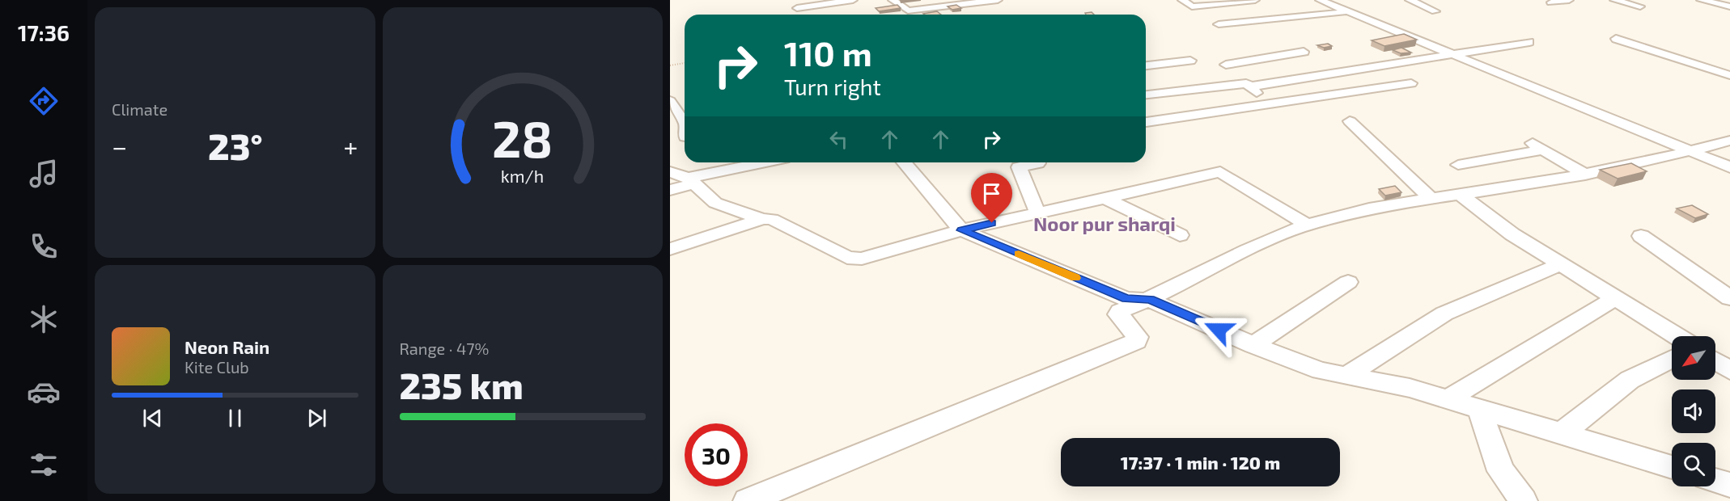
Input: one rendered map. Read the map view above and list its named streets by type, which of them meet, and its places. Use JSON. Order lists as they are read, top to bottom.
{
  "districts": ["Noor pur sharqi"],
  "north": "bottom left",
  "page": {
    "tabs": "17:36",
    "tile": [
      "Climate",
      ["Range · 47%", "235 km"]
    ],
    "turn": ["110 m", "Turn right"],
    "heat": ["−", "23°", "+"],
    "song": ["Neon Rain", "Kite Club"],
    "limit": "30",
    "trip": "17:37 · 1 min · 120 m",
    "gauge": ["28", "km/h"]
  }
}
